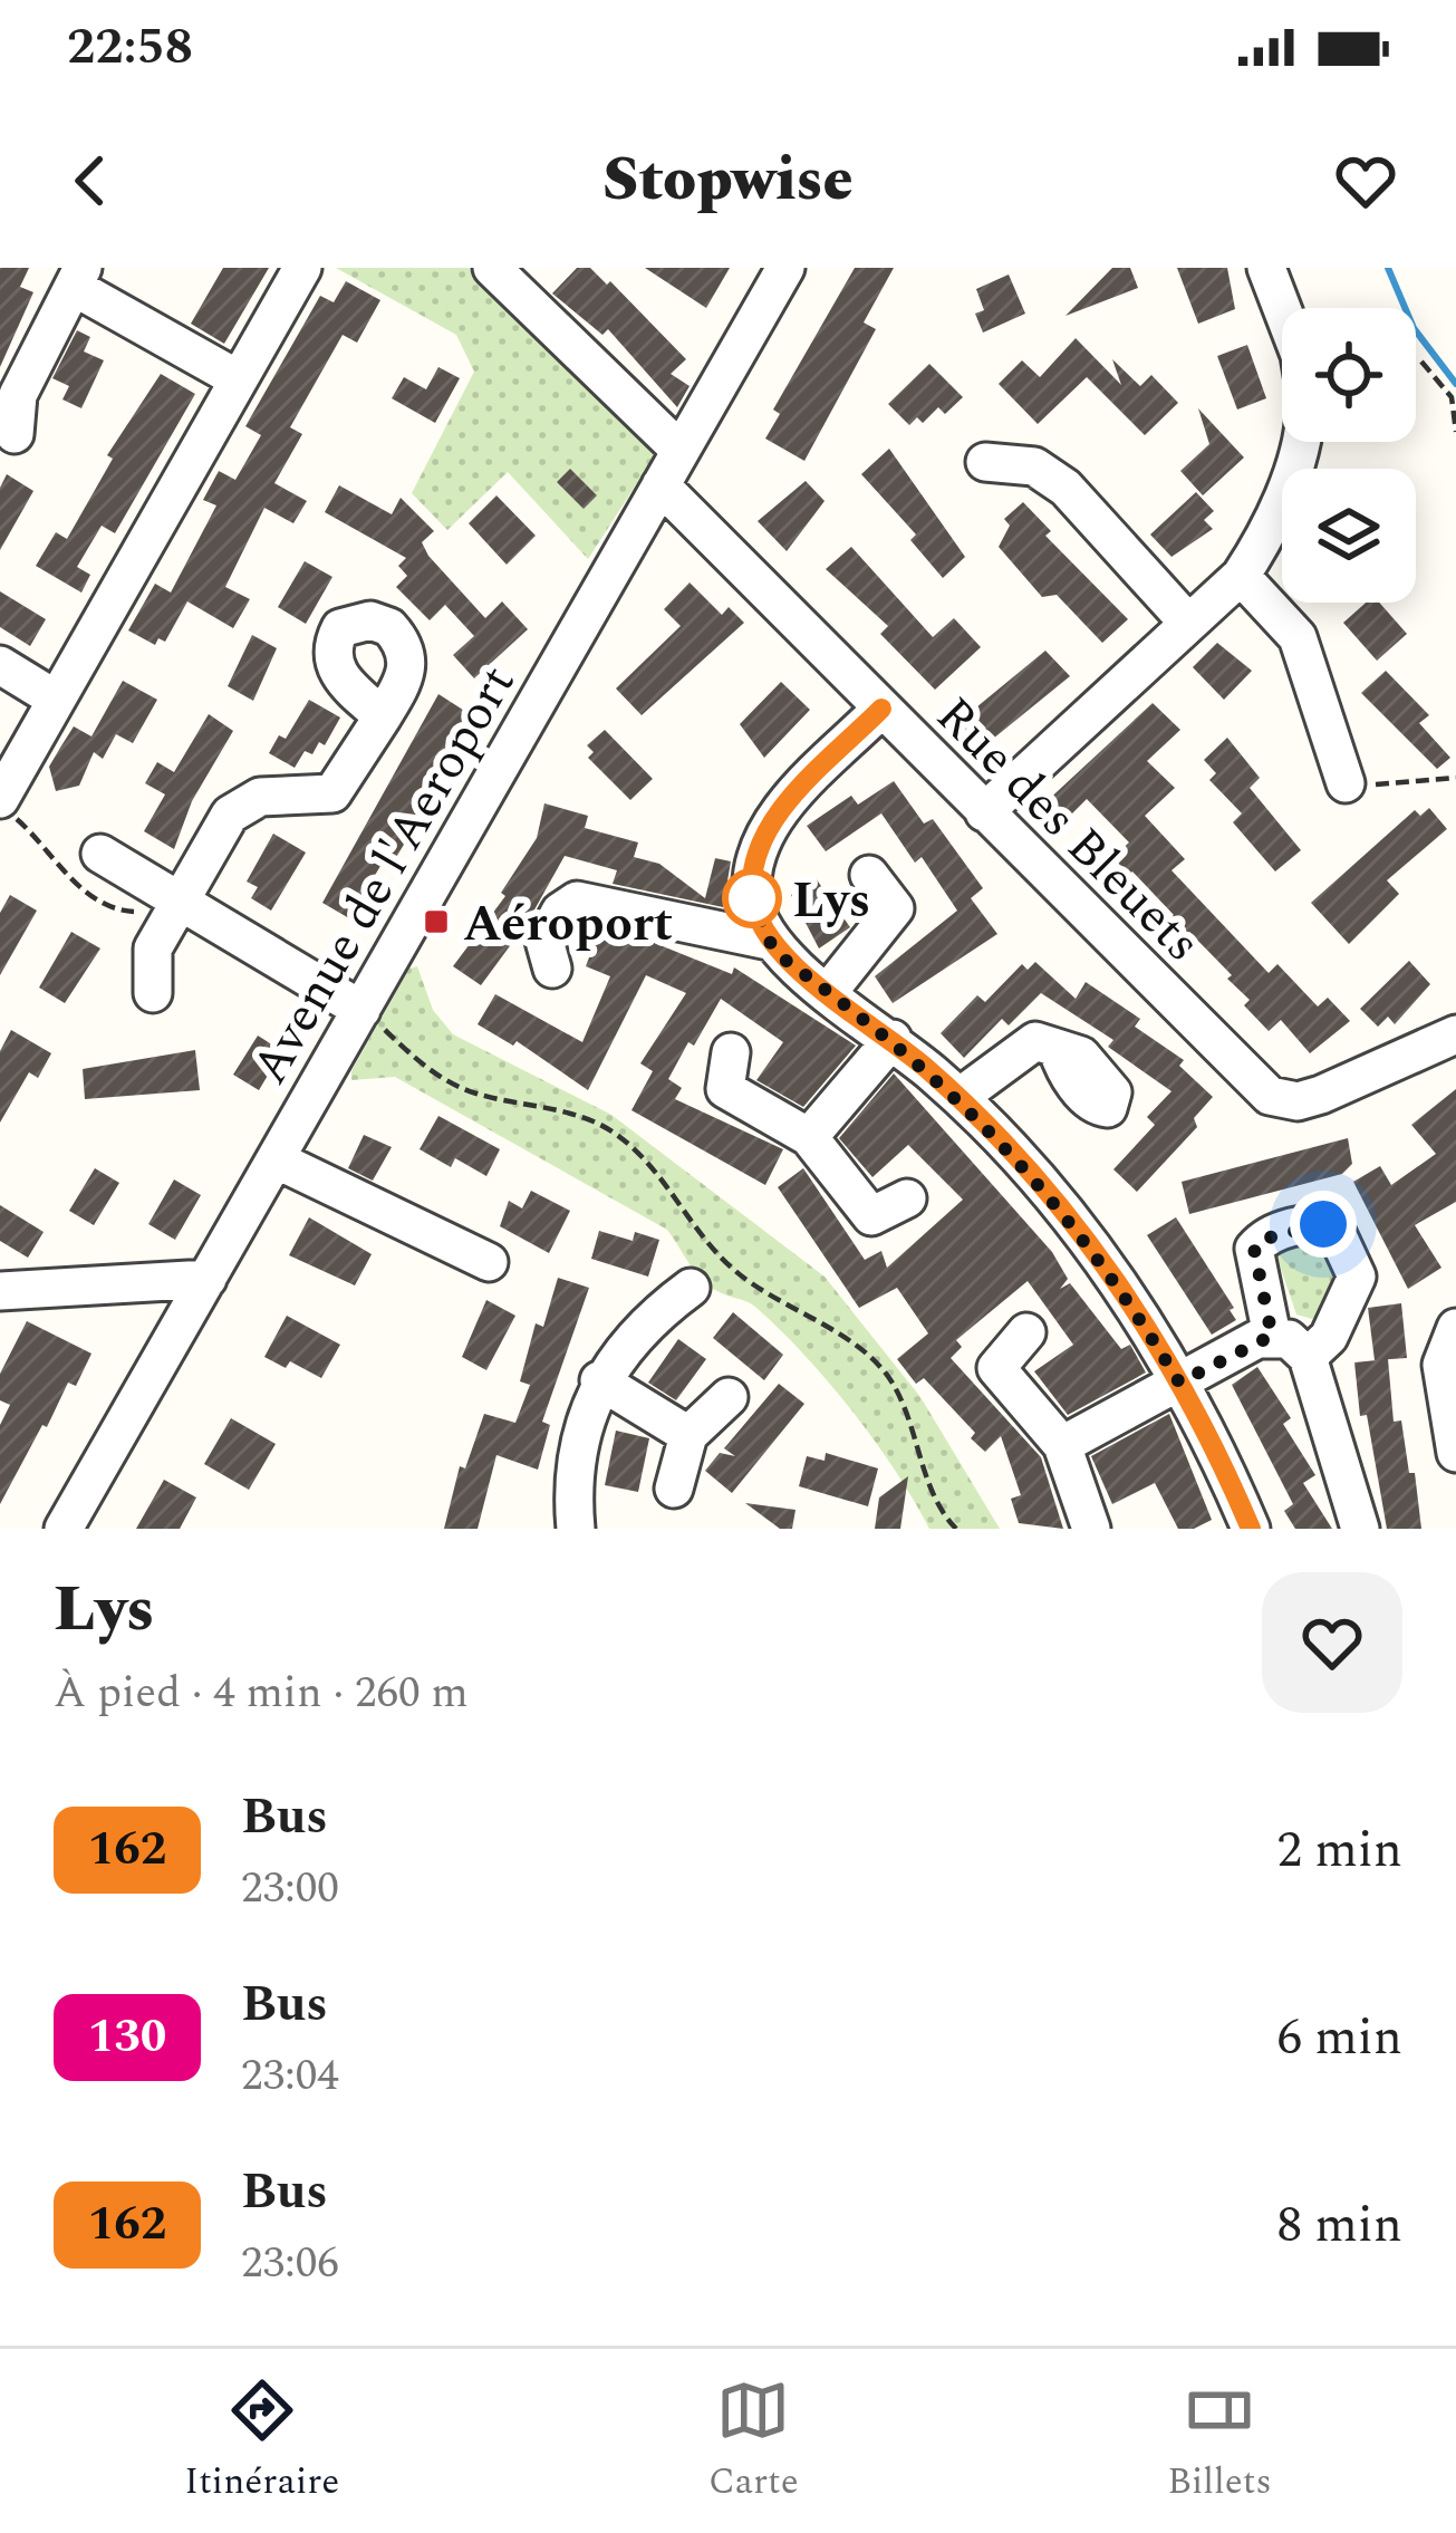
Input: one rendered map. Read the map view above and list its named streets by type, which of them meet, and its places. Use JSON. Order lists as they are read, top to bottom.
{
  "streets": {
    "street": ["Rue des Bleuets", "Avenue de l'Aeroport"]
  },
  "crossings": [
    ["Rue des Bleuets", "Avenue de l'Aeroport"]
  ],
  "places": {
    "other": ["Lys"],
    "transit": ["Aéroport"]
  },
  "lines": ["bus line 162"],
  "page": {
    "status": "22:58",
    "header": "Stopwise",
    "heading": ["Lys", "À pied · 4 min · 260 m"],
    "list": [
      {
        "mark": "162",
        "name": "Bus",
        "note": "23:00",
        "value": "2 min"
      },
      {
        "mark": "130",
        "name": "Bus",
        "note": "23:04",
        "value": "6 min"
      },
      {
        "mark": "162",
        "name": "Bus",
        "note": "23:06",
        "value": "8 min"
      }
    ],
    "tabs": ["Itinéraire", "Carte", "Billets"]
  }
}
